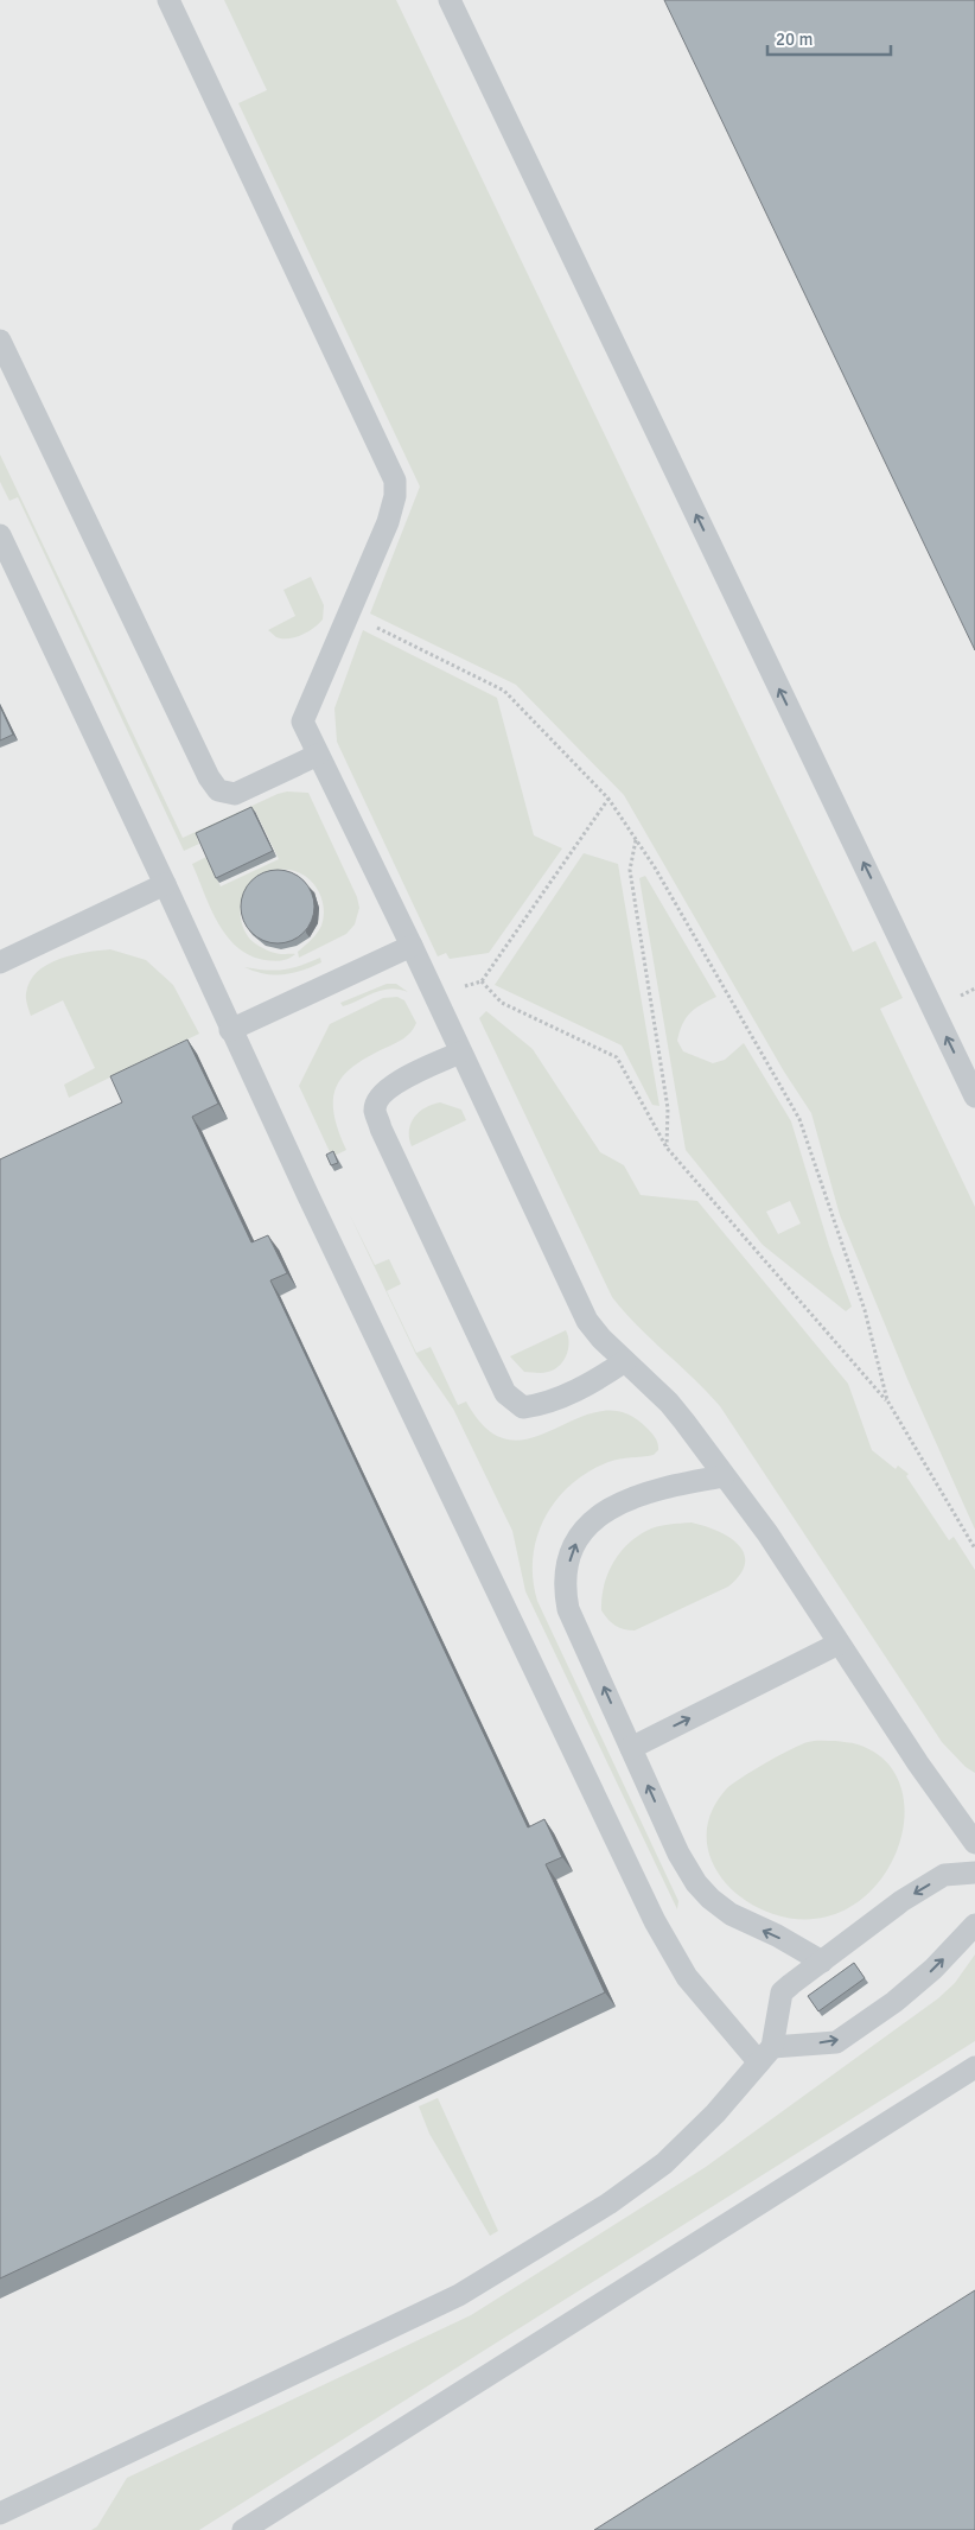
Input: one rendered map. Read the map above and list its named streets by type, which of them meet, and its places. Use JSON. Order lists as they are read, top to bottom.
{
  "scale_bar": "20 m"
}
